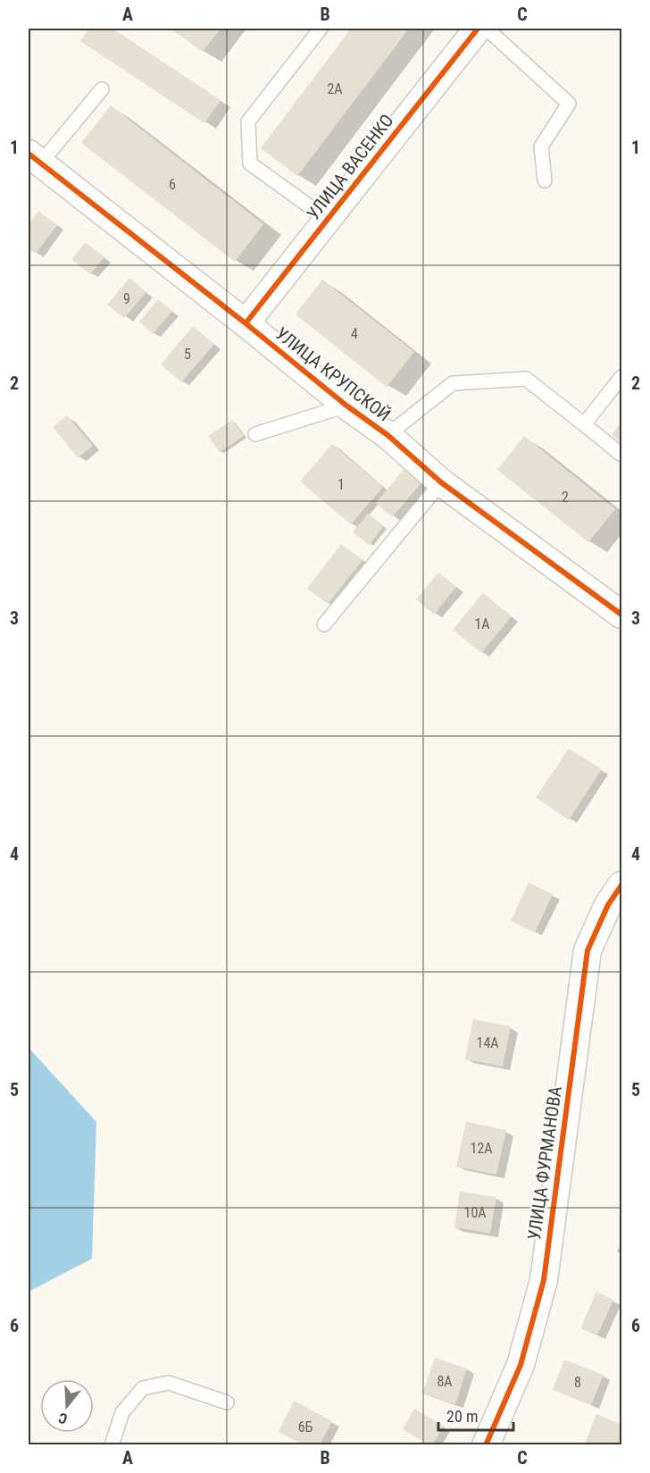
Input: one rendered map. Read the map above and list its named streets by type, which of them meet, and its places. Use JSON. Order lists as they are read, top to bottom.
{
  "streets": {
    "street": ["УЛИЦА ВАСЕНКО", "УЛИЦА КРУПСКОЙ", "УЛИЦА ФУРМАНОВА"]
  },
  "crossings": [
    ["УЛИЦА ВАСЕНКО", "УЛИЦА КРУПСКОЙ"]
  ],
  "house_numbers": [
    "2А",
    "6",
    "9",
    "4",
    "5",
    "1",
    "2",
    "1А",
    "14А",
    "12А",
    "10А",
    "8А",
    "8",
    "6Б"
  ],
  "scale_bar": "20 m",
  "north": "bottom",
  "grid": {
    "columns": ["A", "B", "C"],
    "rows": [
      "1",
      "2",
      "3",
      "4",
      "5",
      "6"
    ]
  }
}
